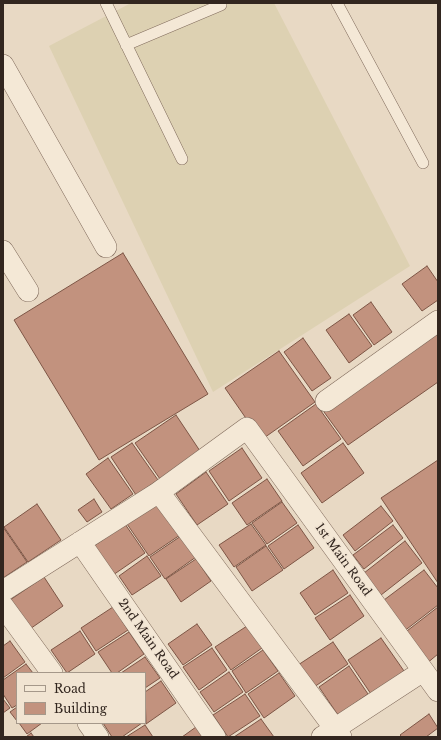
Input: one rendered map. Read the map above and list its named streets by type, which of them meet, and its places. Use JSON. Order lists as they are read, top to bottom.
{
  "streets": {
    "street": ["1st Main Road", "2nd Main Road"]
  },
  "legend": ["Road", "Building"]
}
